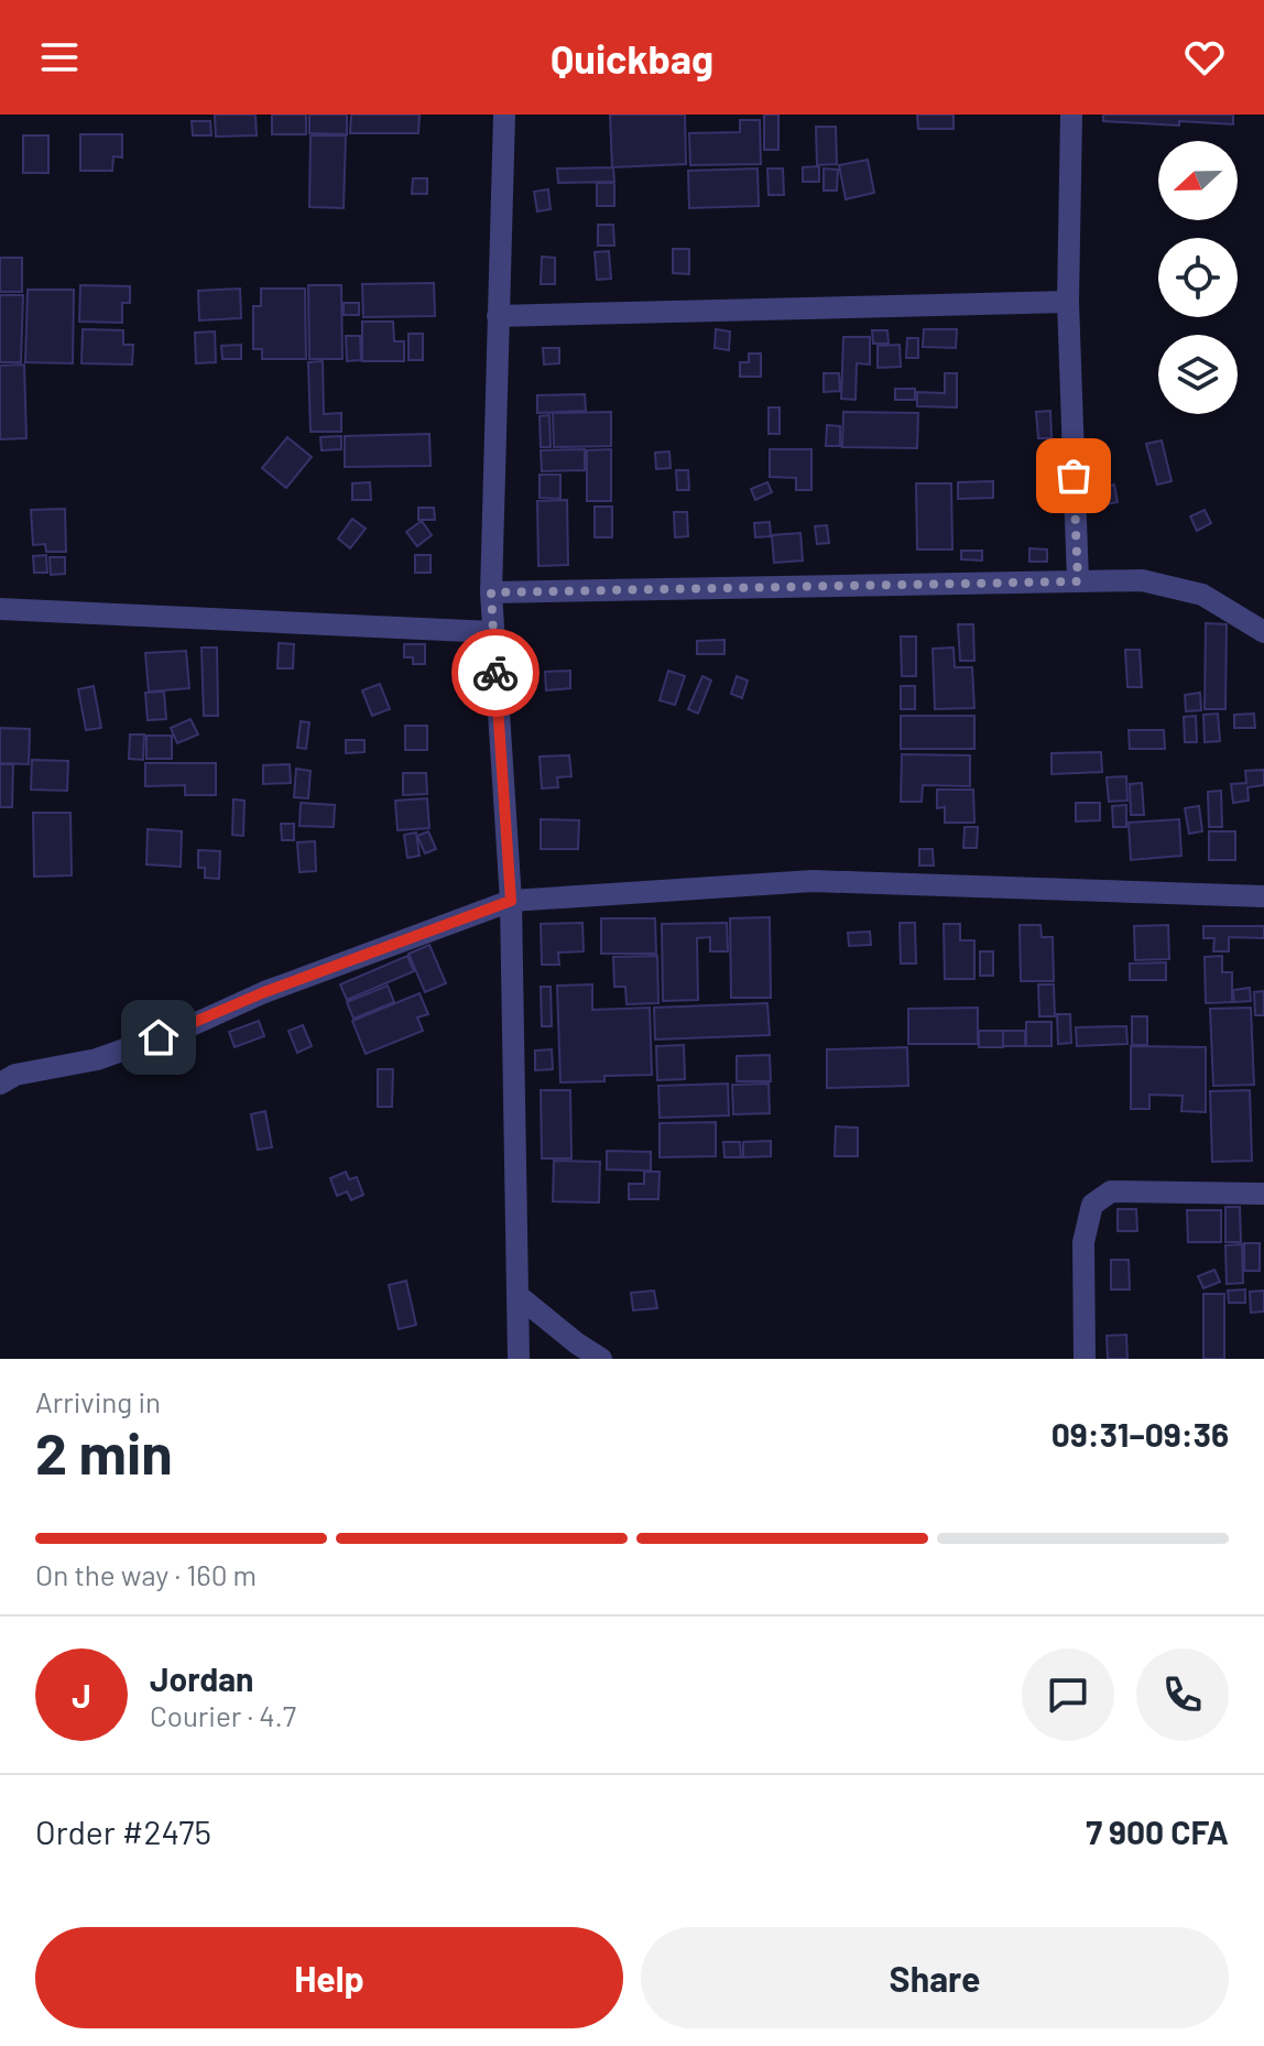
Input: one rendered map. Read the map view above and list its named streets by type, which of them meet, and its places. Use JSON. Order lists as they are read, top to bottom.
{
  "north": "left",
  "page": {
    "header": "Quickbag",
    "heading": ["2 min", "Arriving in", "09:31–09:36"],
    "panel": [
      "Jordan",
      "Courier · 4.7",
      "Order #2475",
      "7 900 CFA"
    ],
    "bar": "On the way · 160 m",
    "round": "J",
    "buttons": ["Help", "Share"]
  }
}
